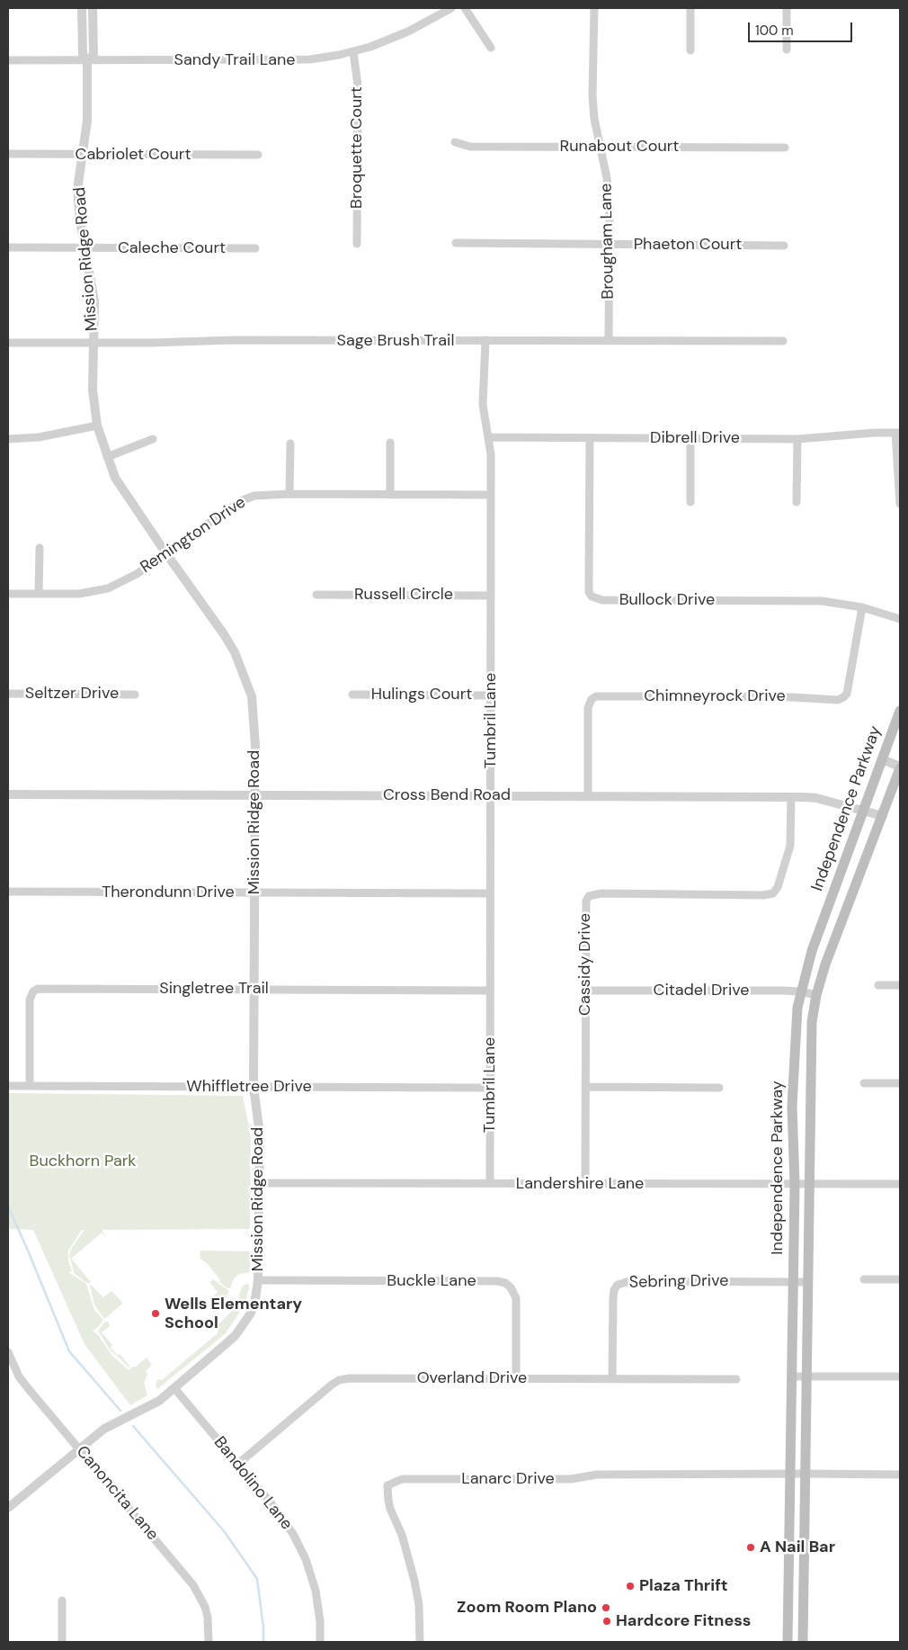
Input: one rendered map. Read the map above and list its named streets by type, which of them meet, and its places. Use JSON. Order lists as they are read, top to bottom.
{
  "streets": {
    "main road": ["Independence Parkway"],
    "street": [
      "Sandy Trail Lane",
      "Runabout Court",
      "Broquette Court",
      "Cabriolet Court",
      "Brougham Lane",
      "Phaeton Court",
      "Caleche Court",
      "Mission Ridge Road",
      "Sage Brush Trail",
      "Dibrell Drive",
      "Remington Drive",
      "Russell Circle",
      "Bullock Drive",
      "Seltzer Drive",
      "Hulings Court",
      "Chimneyrock Drive",
      "Tumbril Lane",
      "Cross Bend Road",
      "Therondunn Drive",
      "Cassidy Drive",
      "Singletree Trail",
      "Citadel Drive",
      "Whiffletree Drive",
      "Landershire Lane",
      "Buckle Lane",
      "Sebring Drive",
      "Overland Drive",
      "Lanarc Drive",
      "Bandolino Lane",
      "Canoncita Lane"
    ]
  },
  "crossings": [
    ["Sandy Trail Lane", "Broquette Court"],
    ["Sandy Trail Lane", "Mission Ridge Road"],
    ["Runabout Court", "Brougham Lane"],
    ["Cabriolet Court", "Mission Ridge Road"],
    ["Brougham Lane", "Phaeton Court"],
    ["Brougham Lane", "Sage Brush Trail"],
    ["Caleche Court", "Mission Ridge Road"],
    ["Mission Ridge Road", "Sage Brush Trail"],
    ["Mission Ridge Road", "Remington Drive"],
    ["Mission Ridge Road", "Cross Bend Road"],
    ["Mission Ridge Road", "Therondunn Drive"],
    ["Mission Ridge Road", "Singletree Trail"],
    ["Mission Ridge Road", "Whiffletree Drive"],
    ["Mission Ridge Road", "Landershire Lane"],
    ["Mission Ridge Road", "Buckle Lane"],
    ["Mission Ridge Road", "Bandolino Lane"],
    ["Mission Ridge Road", "Canoncita Lane"],
    ["Sage Brush Trail", "Tumbril Lane"],
    ["Dibrell Drive", "Bullock Drive"],
    ["Dibrell Drive", "Tumbril Lane"],
    ["Remington Drive", "Tumbril Lane"],
    ["Russell Circle", "Tumbril Lane"],
    ["Bullock Drive", "Chimneyrock Drive"],
    ["Hulings Court", "Tumbril Lane"],
    ["Chimneyrock Drive", "Cross Bend Road"],
    ["Tumbril Lane", "Cross Bend Road"],
    ["Tumbril Lane", "Therondunn Drive"],
    ["Tumbril Lane", "Singletree Trail"],
    ["Tumbril Lane", "Whiffletree Drive"],
    ["Tumbril Lane", "Landershire Lane"],
    ["Cross Bend Road", "Independence Parkway"],
    ["Cross Bend Road", "Cassidy Drive"],
    ["Independence Parkway", "Citadel Drive"],
    ["Independence Parkway", "Landershire Lane"],
    ["Independence Parkway", "Sebring Drive"],
    ["Independence Parkway", "Lanarc Drive"],
    ["Cassidy Drive", "Citadel Drive"],
    ["Cassidy Drive", "Landershire Lane"],
    ["Singletree Trail", "Whiffletree Drive"],
    ["Buckle Lane", "Overland Drive"],
    ["Sebring Drive", "Overland Drive"],
    ["Overland Drive", "Bandolino Lane"]
  ],
  "parks": ["Buckhorn Park"],
  "places": [
    "Wells Elementary School",
    "A Nail Bar",
    "Plaza Thrift",
    "Zoom Room Plano",
    "Hardcore Fitness"
  ],
  "scale_bar": "100 m"
}
